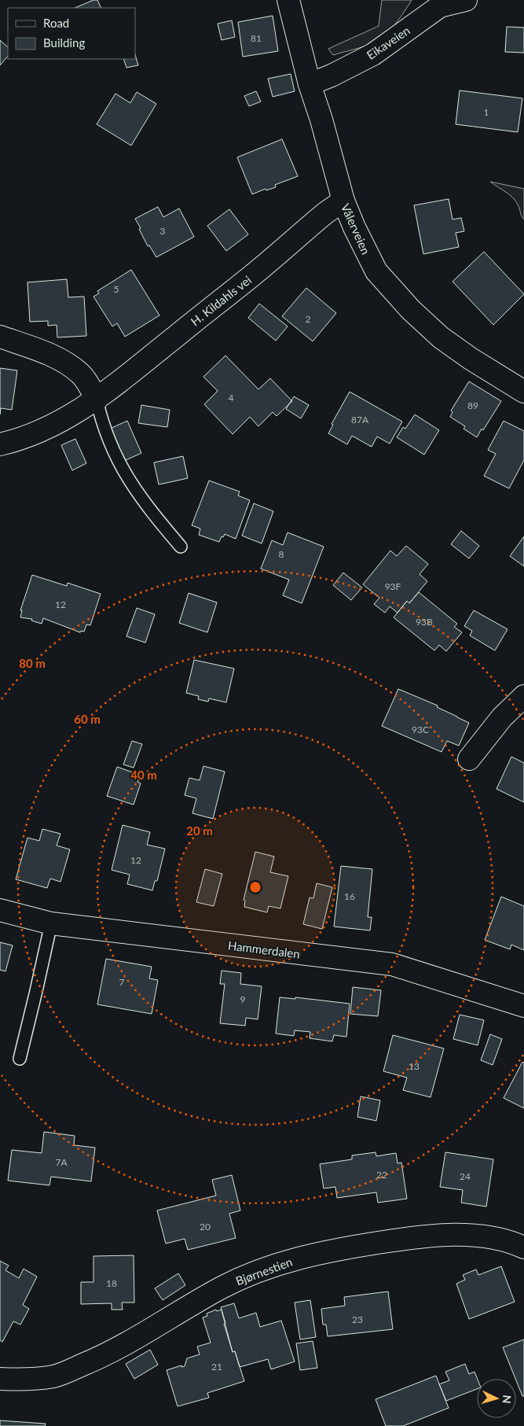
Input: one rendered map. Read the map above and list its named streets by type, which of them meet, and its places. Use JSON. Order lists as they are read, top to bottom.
{
  "streets": {
    "street": [
      "Eikaveien",
      "Vålerveien",
      "H. Kildahls vei",
      "Hammerdalen",
      "Bjørnestien"
    ]
  },
  "crossings": [
    ["Eikaveien", "Vålerveien"],
    ["Vålerveien", "H. Kildahls vei"]
  ],
  "house_numbers": [
    "81",
    "1",
    "3",
    "5",
    "2",
    "4",
    "89",
    "87A",
    "8",
    "93F",
    "12",
    "93B",
    "93C",
    "12",
    "16",
    "7",
    "9",
    "13",
    "7A",
    "22",
    "24",
    "20",
    "18",
    "23",
    "21"
  ],
  "legend": ["Road", "Building"],
  "north": "right",
  "rings": [
    "80 m",
    "60 m",
    "40 m",
    "20 m"
  ]
}
